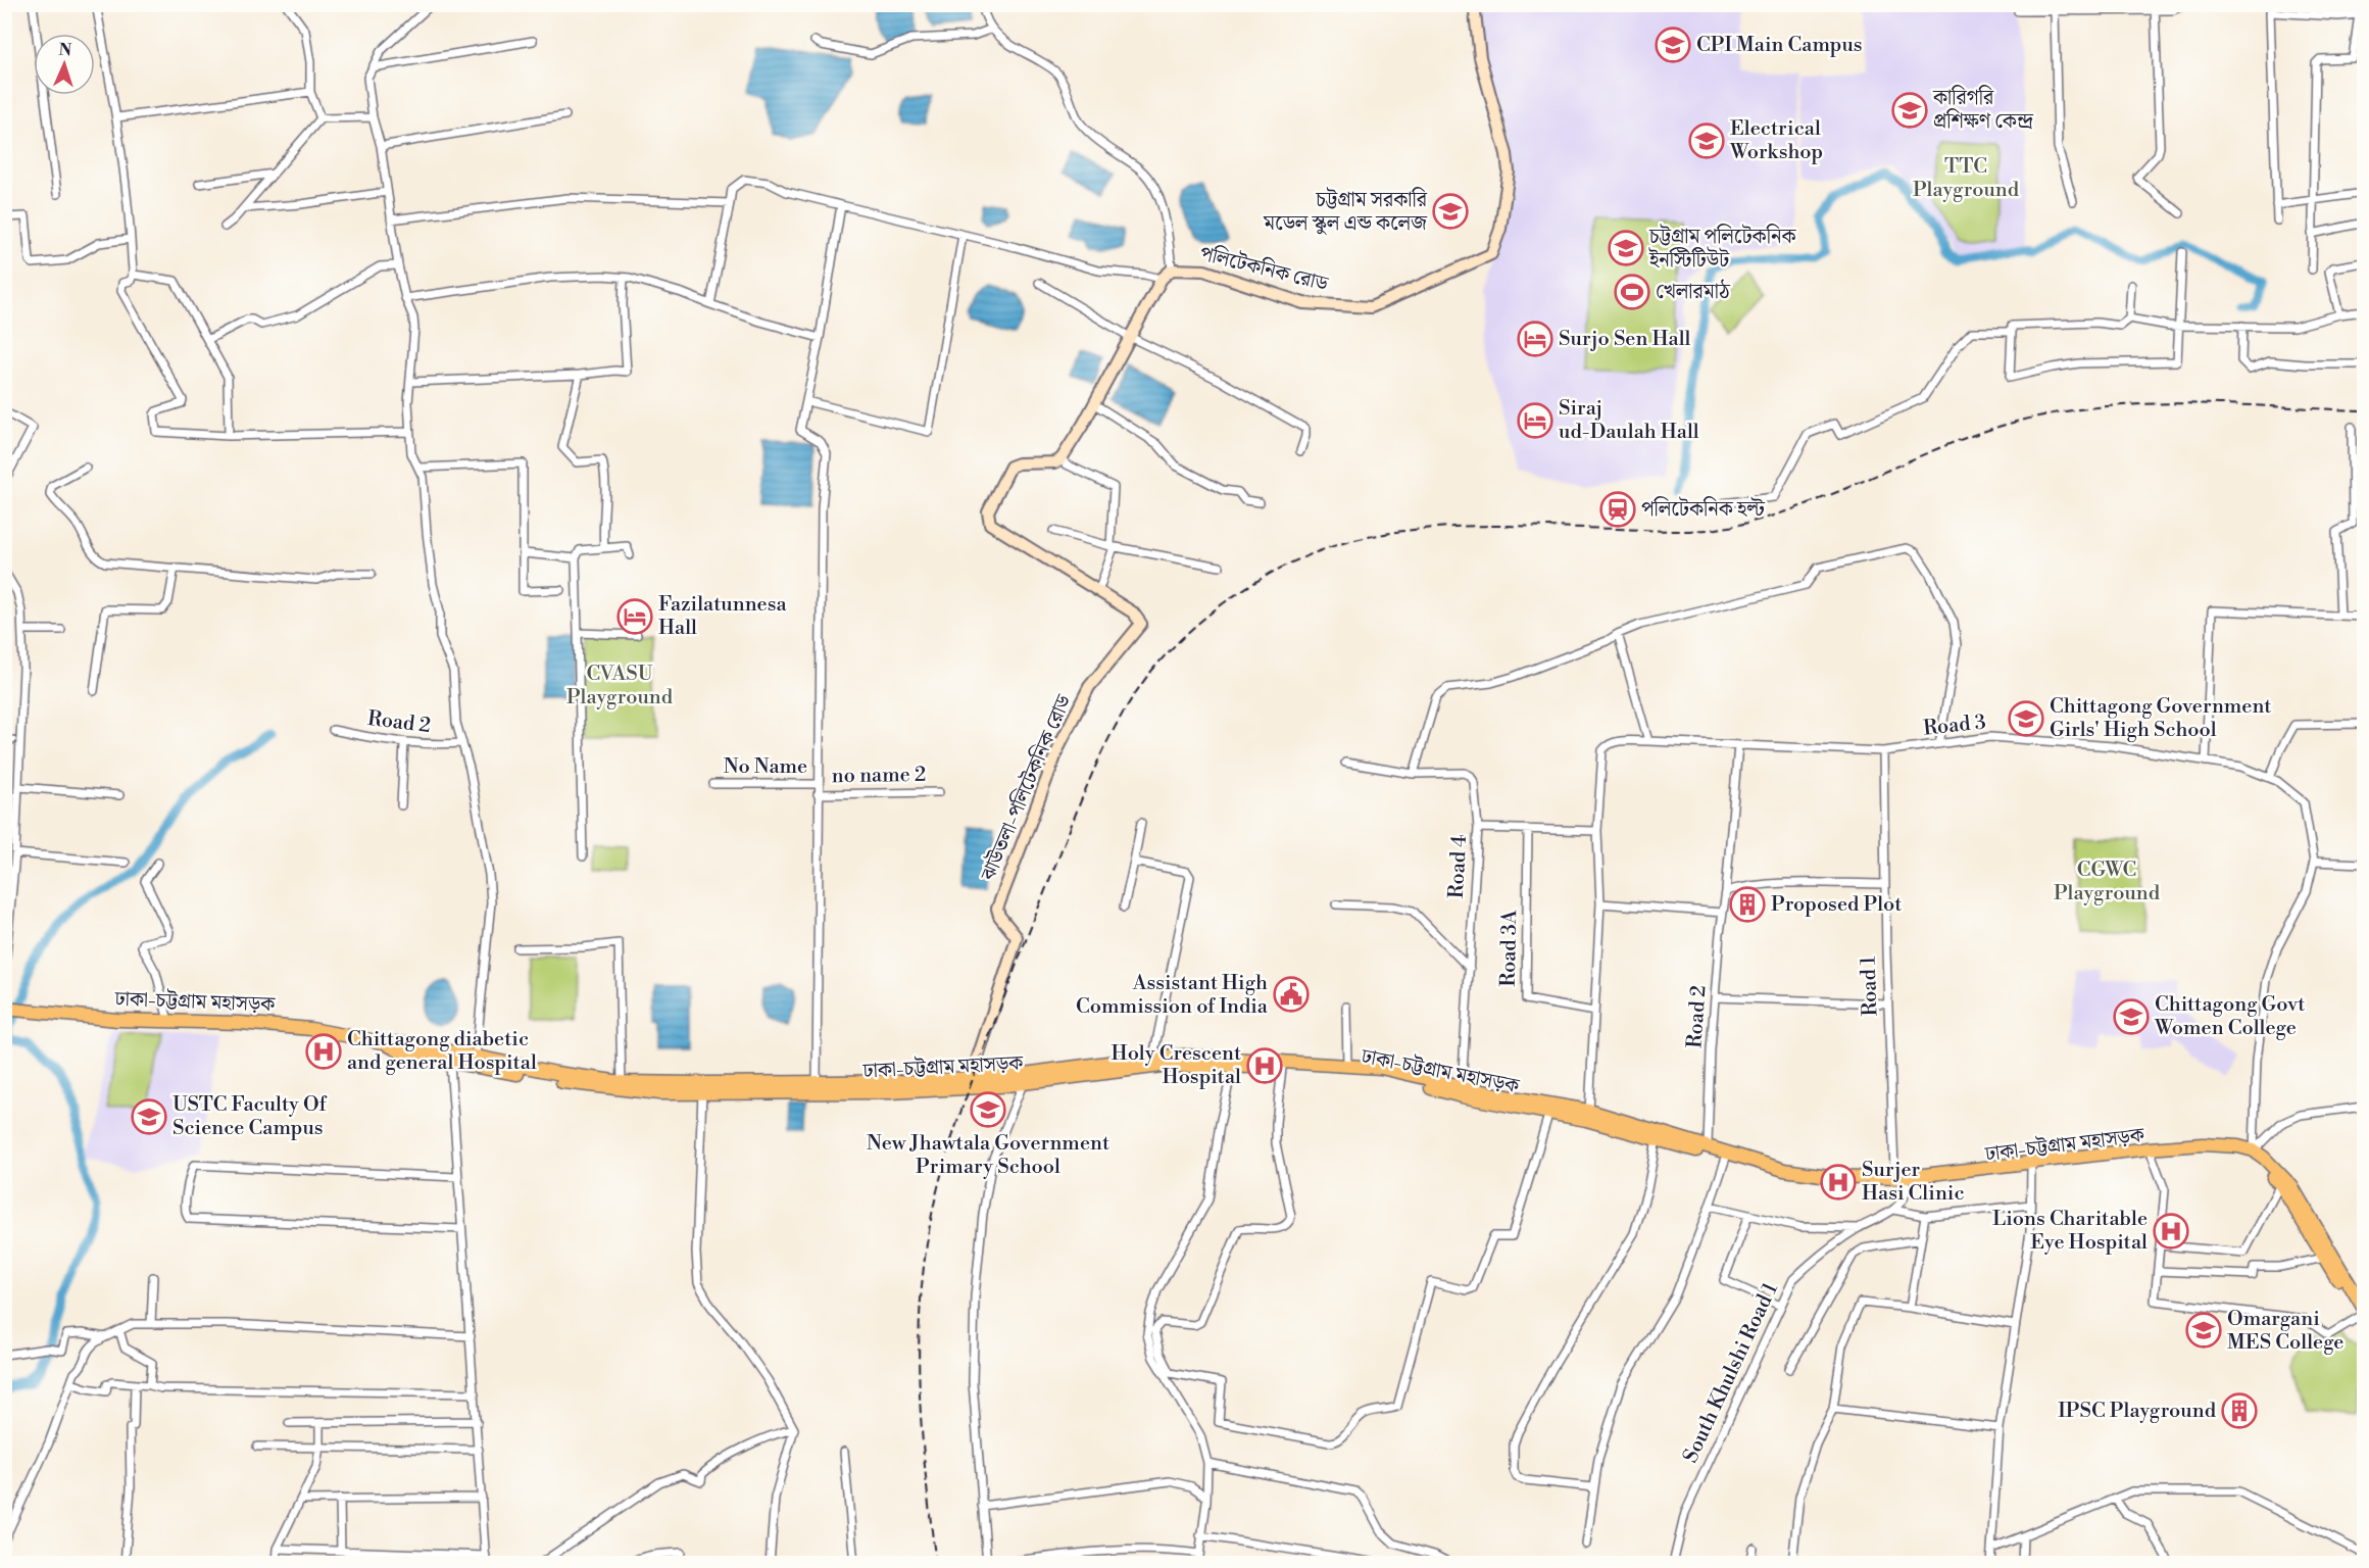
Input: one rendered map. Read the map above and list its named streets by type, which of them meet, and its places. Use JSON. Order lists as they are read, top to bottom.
{
  "streets": {
    "highway": ["ঢাকা-চট্টগ্রাম মহাসড়ক"],
    "main road": ["পলিটেকনিক রোড", "ঝাউতলা-পলিটেকনিক রোড"],
    "street": [
      "Road 2",
      "Road 3",
      "No Name",
      "no name 2",
      "Road 4",
      "Road 3A",
      "Road 1",
      "South Khulshi Road 1"
    ]
  },
  "crossings": [
    ["Road 2", "Road 3"],
    ["Road 2", "ঢাকা-চট্টগ্রাম মহাসড়ক"],
    ["Road 3", "Road 3A"],
    ["Road 3", "Road 1"],
    ["Road 3", "ঢাকা-চট্টগ্রাম মহাসড়ক"],
    ["ঝাউতলা-পলিটেকনিক রোড", "ঢাকা-চট্টগ্রাম মহাসড়ক"],
    ["Road 4", "ঢাকা-চট্টগ্রাম মহাসড়ক"],
    ["Road 1", "ঢাকা-চট্টগ্রাম মহাসড়ক"]
  ],
  "parks": ["TTC Playground", "CVASU Playground", "CGWC Playground"],
  "places": {
    "school or university": [
      "CPI Main Campus",
      "কারিগরি প্রশিক্ষণ কেন্দ্র",
      "Electrical Workshop",
      "চট্টগ্রাম সরকারি মডেল স্কুল এন্ড কলেজ",
      "চট্টগ্রাম পলিটেকনিক ইনস্টিটিউট",
      "Chittagong Government Girls' High School",
      "Chittagong Govt Women College",
      "New Jhawtala Government Primary School",
      "USTC Faculty Of Science Campus",
      "Omargani MES College"
    ],
    "sports": ["খেলারমাঠ"],
    "hotel": ["Surjo Sen Hall", "Siraj ud-Daulah Hall", "Fazilatunnesa Hall"],
    "station": ["পলিটেকনিক হল্ট"],
    "building": ["Proposed Plot", "IPSC Playground"],
    "public building": ["Assistant High Commission of India"],
    "hospital": [
      "Chittagong diabetic and general Hospital",
      "Holy Crescent Hospital",
      "Surjer Hasi Clinic",
      "Lions Charitable Eye Hospital"
    ]
  },
  "north": "top"
}
